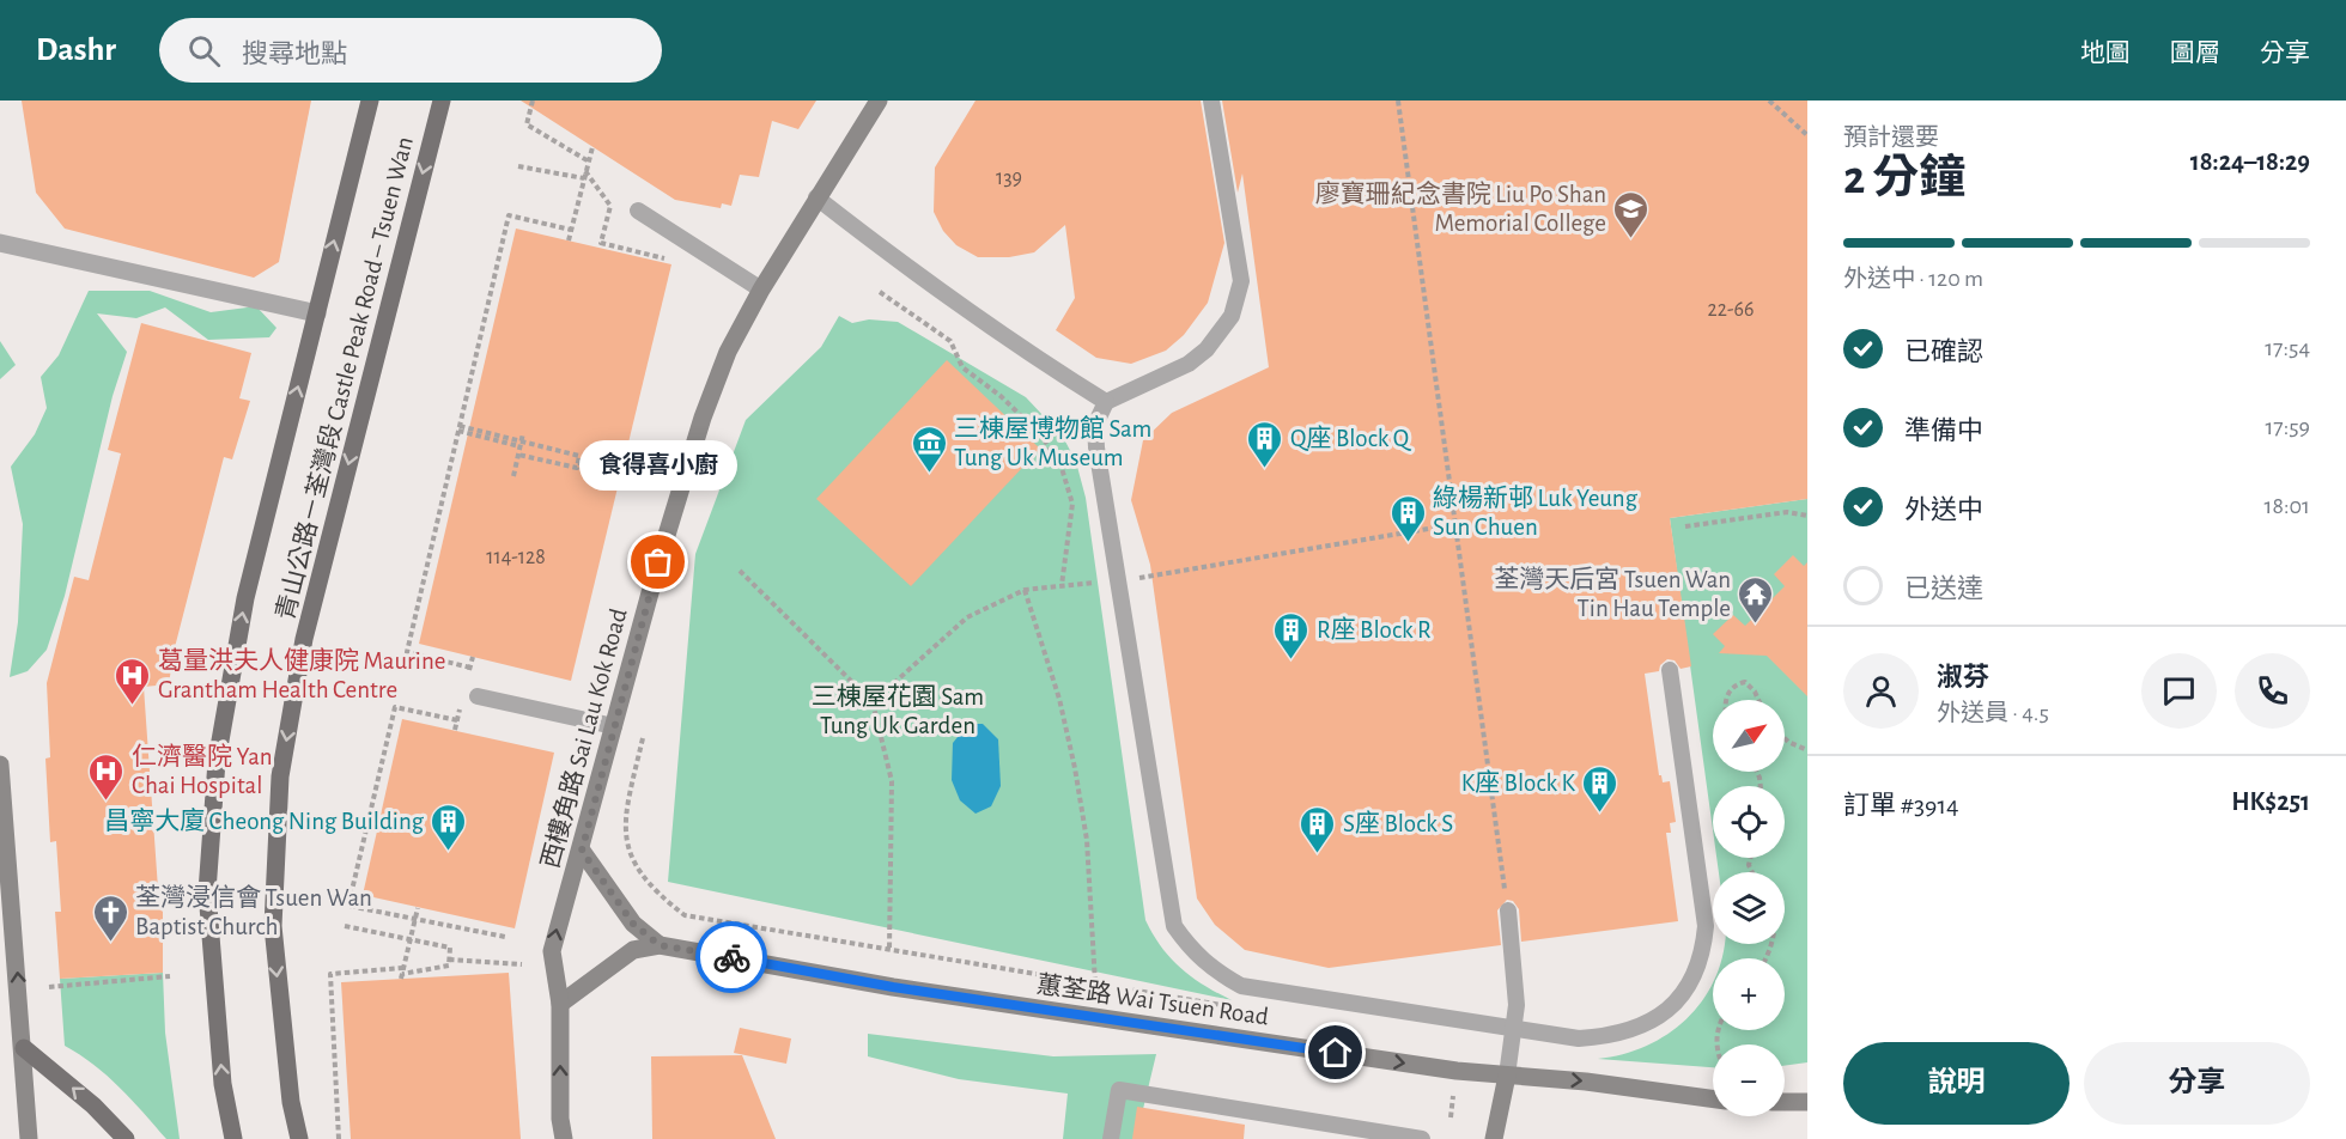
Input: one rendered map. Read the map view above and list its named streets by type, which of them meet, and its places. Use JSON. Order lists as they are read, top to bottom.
{
  "streets": {
    "main road": ["青山公路－荃灣段 Castle Peak Road – Tsuen Wan"],
    "street": ["西樓角路 Sai Lau Kok Road", "蕙荃路 Wai Tsuen Road"]
  },
  "crossings": [
    ["西樓角路 Sai Lau Kok Road", "蕙荃路 Wai Tsuen Road"]
  ],
  "one_way": ["蕙荃路 Wai Tsuen Road"],
  "parks": ["三棟屋花園 Sam Tung Uk Garden"],
  "places": {
    "school or university": ["廖寶珊紀念書院 Liu Po Shan Memorial College"],
    "building": [
      "Q座 Block Q",
      "綠楊新邨 Luk Yeung Sun Chuen",
      "R座 Block R",
      "K座 Block K",
      "昌寧大廈 Cheong Ning Building",
      "S座 Block S"
    ],
    "museum": ["三棟屋博物館 Sam Tung Uk Museum"],
    "other": ["食得喜小廚"],
    "temple": ["荃灣天后宮 Tsuen Wan Tin Hau Temple"],
    "hospital": ["葛量洪夫人健康院 Maurine Grantham Health Centre", "仁濟醫院 Yan Chai Hospital"],
    "church": ["荃灣浸信會 Tsuen Wan Baptist Church"]
  },
  "house_numbers": ["139", "22-66", "114-128"],
  "north": "top right",
  "page": {
    "header": "Dashr",
    "search": "搜尋地點",
    "nav": ["地圖", "圖層", "分享"],
    "heading": ["2 分鐘", "預計還要", "18:24–18:29"],
    "panel": [
      "淑芬",
      "外送員 · 4.5",
      "訂單 #3914",
      "HK$251"
    ],
    "bar": "外送中 · 120 m",
    "list": [
      ["已確認", "17:54"],
      ["準備中", "17:59"],
      ["外送中", "18:01"],
      "已送達"
    ],
    "bubble": "食得喜小廚",
    "map_buttons": ["+", "−"],
    "buttons": ["說明", "分享"]
  }
}
